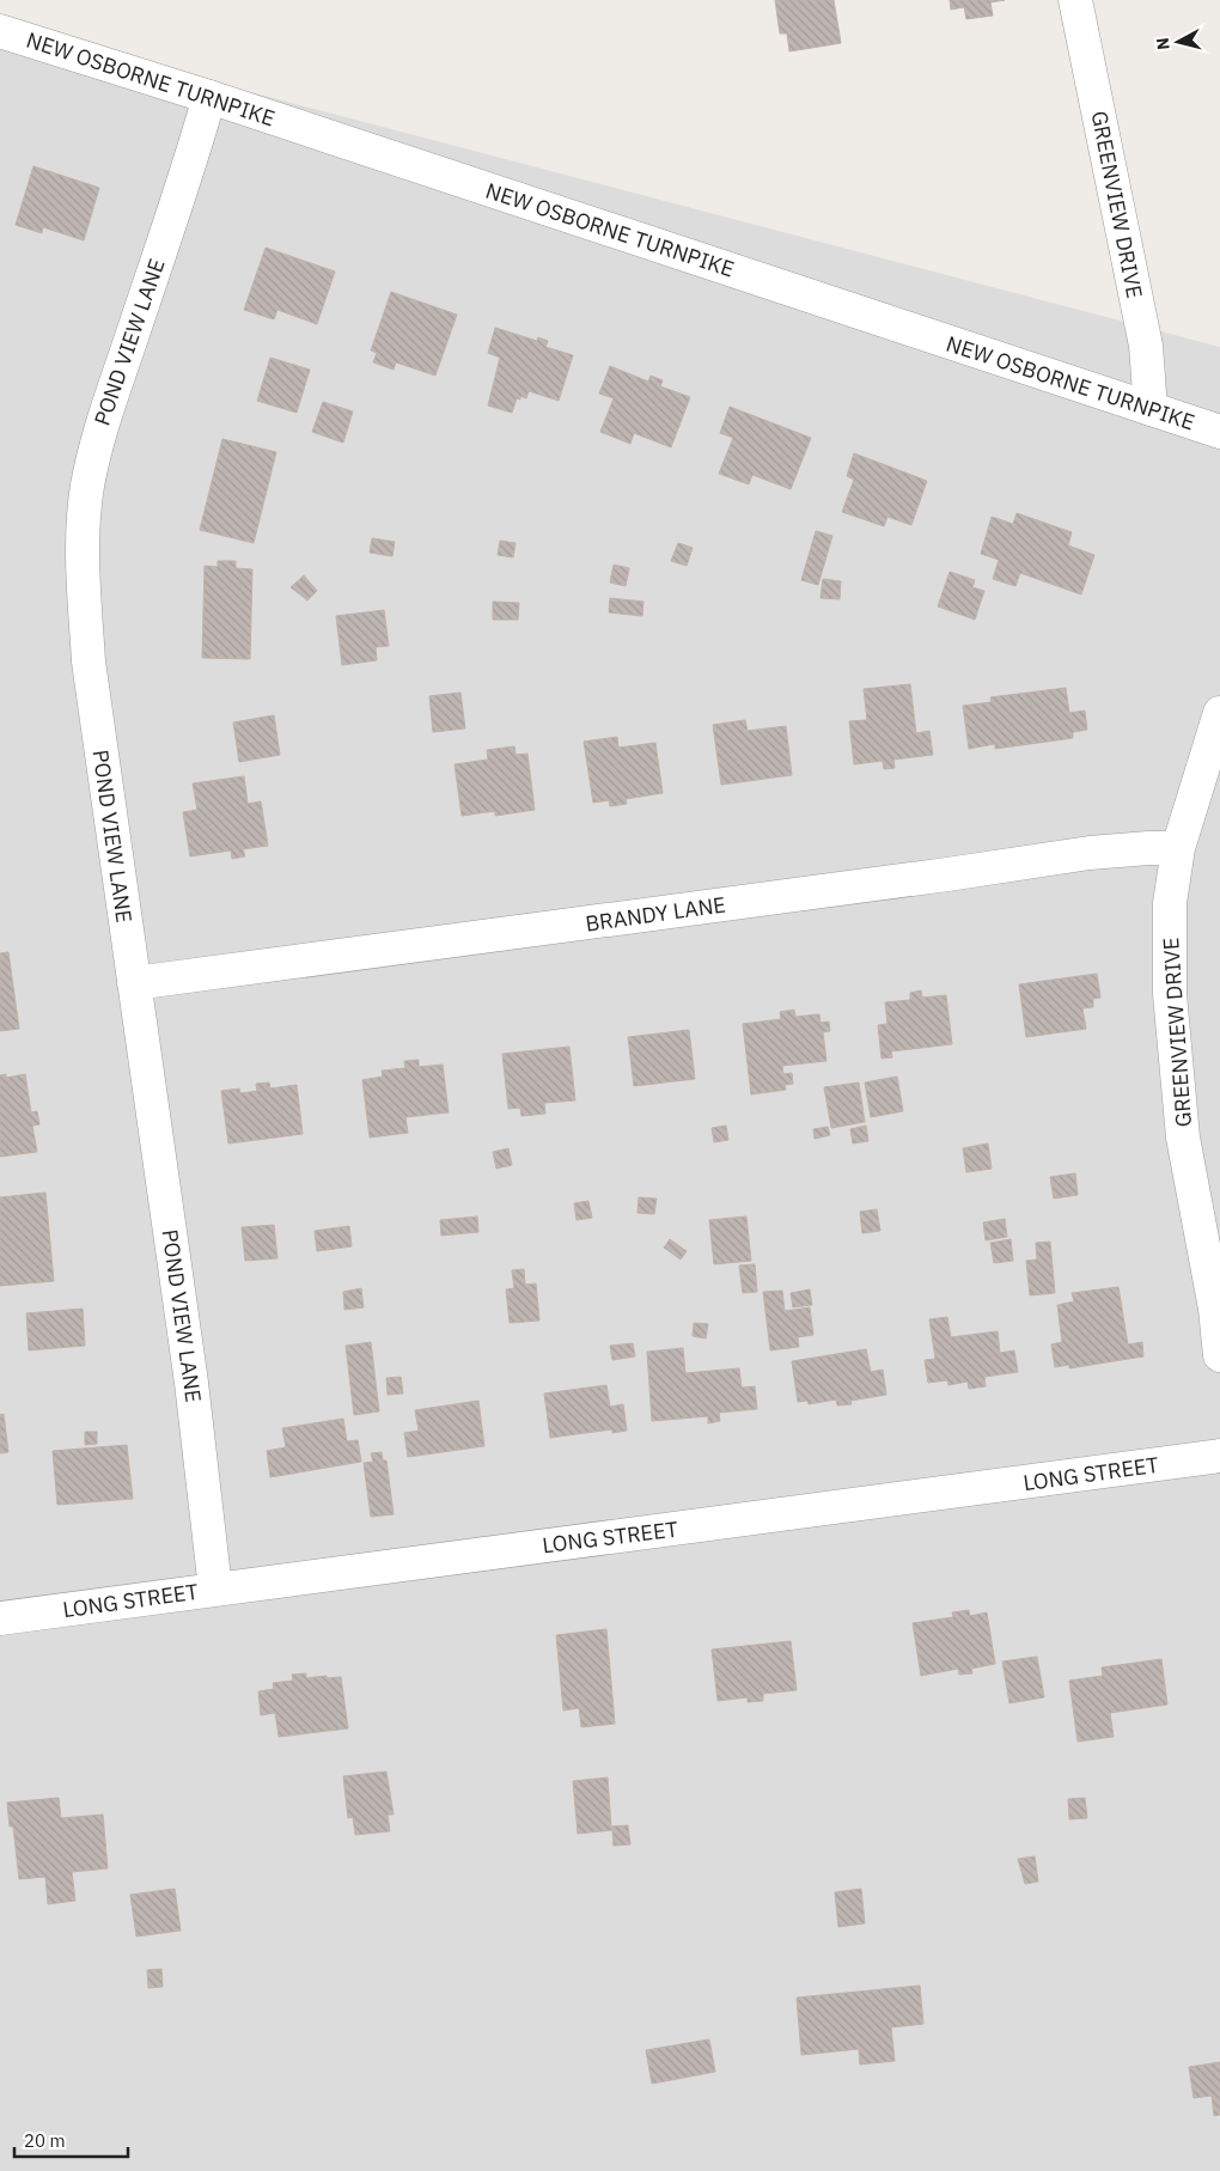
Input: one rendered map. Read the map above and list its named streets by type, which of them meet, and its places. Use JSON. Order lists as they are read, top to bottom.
{
  "streets": {
    "street": [
      "NEW OSBORNE TURNPIKE",
      "GREENVIEW DRIVE",
      "POND VIEW LANE",
      "BRANDY LANE",
      "LONG STREET"
    ]
  },
  "crossings": [
    ["NEW OSBORNE TURNPIKE", "GREENVIEW DRIVE"],
    ["NEW OSBORNE TURNPIKE", "POND VIEW LANE"],
    ["GREENVIEW DRIVE", "BRANDY LANE"],
    ["POND VIEW LANE", "BRANDY LANE"],
    ["POND VIEW LANE", "LONG STREET"]
  ],
  "scale_bar": "20 m",
  "north": "left"
}
